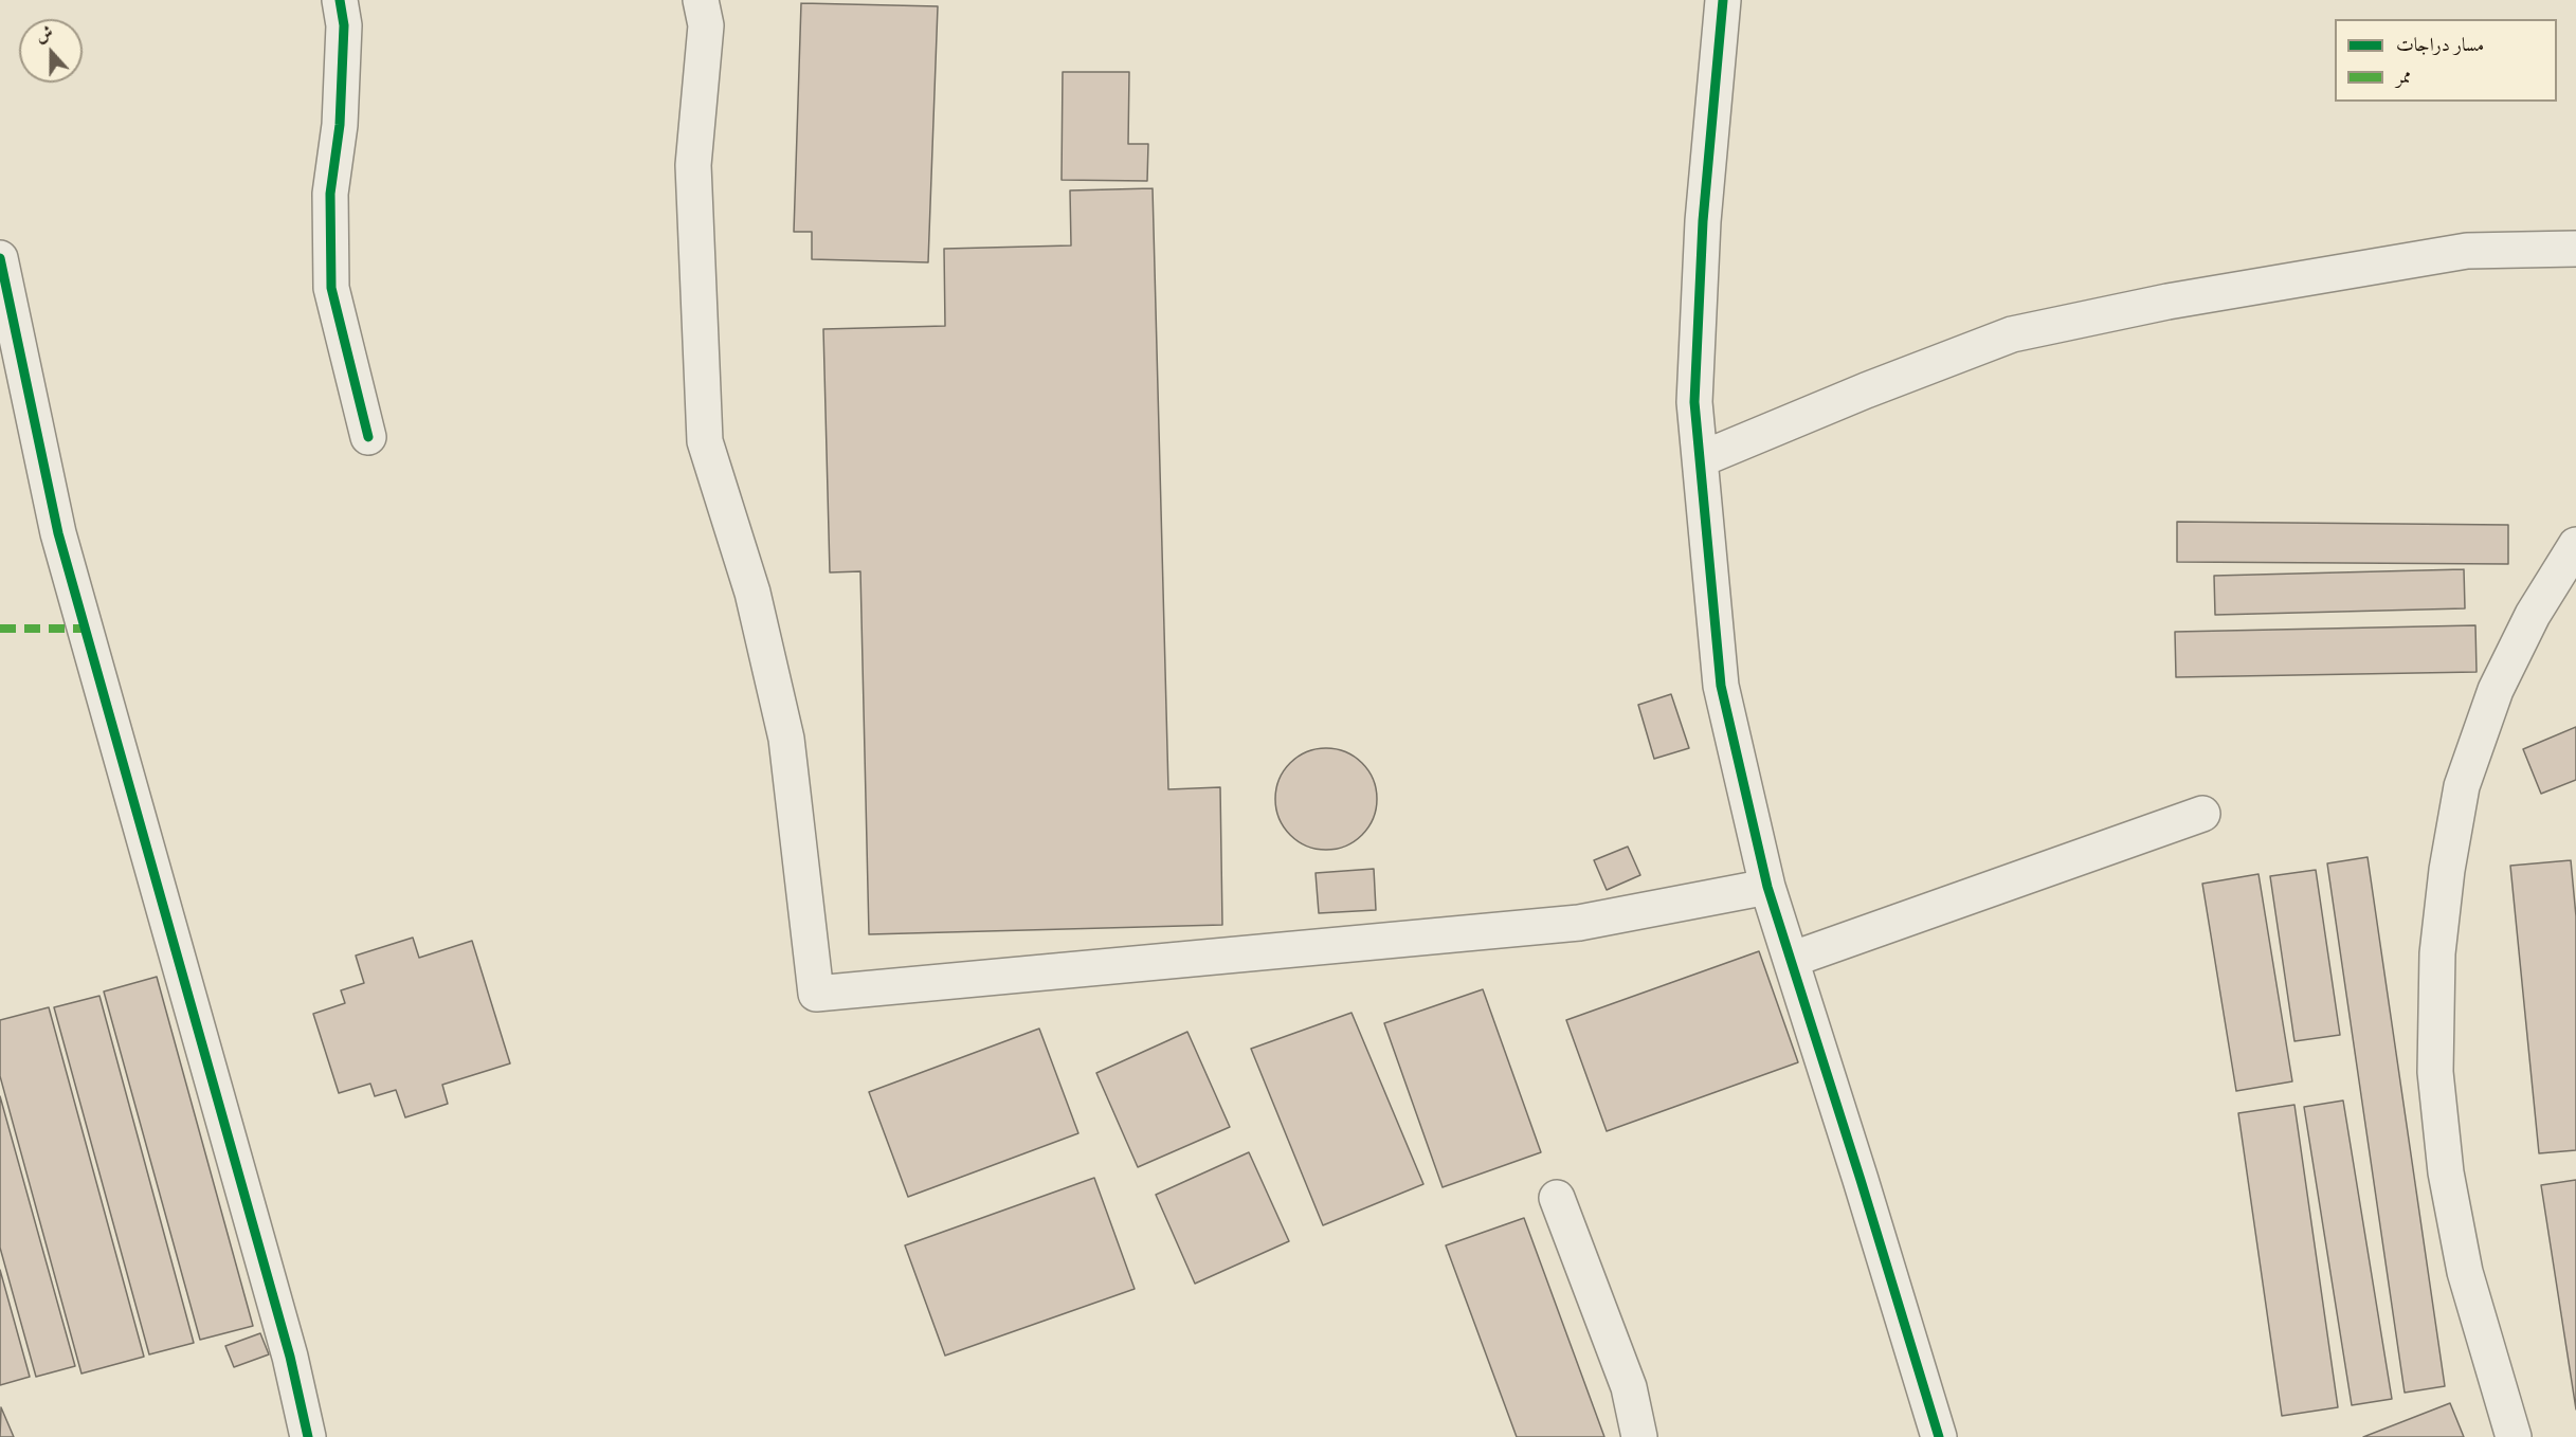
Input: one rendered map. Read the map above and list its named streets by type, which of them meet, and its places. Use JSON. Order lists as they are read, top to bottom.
{
  "legend": ["مسار دراجات", "ممر"],
  "north": "top"
}
